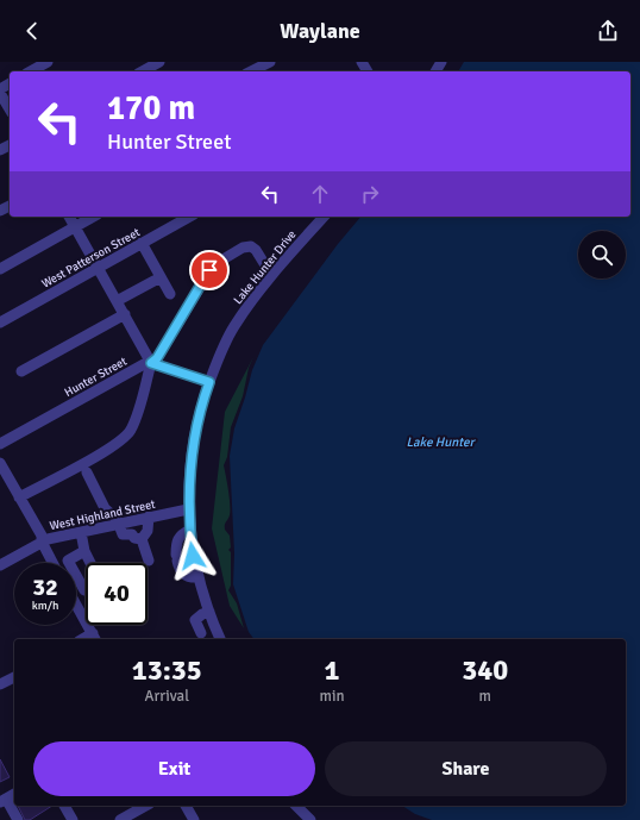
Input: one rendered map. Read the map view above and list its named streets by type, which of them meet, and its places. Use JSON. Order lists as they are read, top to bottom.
{
  "streets": {
    "street": [
      "West Patterson Street",
      "Lake Hunter Drive",
      "Hunter Street",
      "West Highland Street"
    ]
  },
  "crossings": [
    ["Lake Hunter Drive", "West Highland Street"]
  ],
  "water": ["Lake Hunter"],
  "page": {
    "header": "Waylane",
    "turn": ["170 m", "Hunter Street"],
    "speed": "32 km/h",
    "limit": "40",
    "eta": [
      "13:35",
      "Arrival",
      "1",
      "min",
      "340",
      "m"
    ],
    "buttons": ["Exit", "Share"]
  }
}
